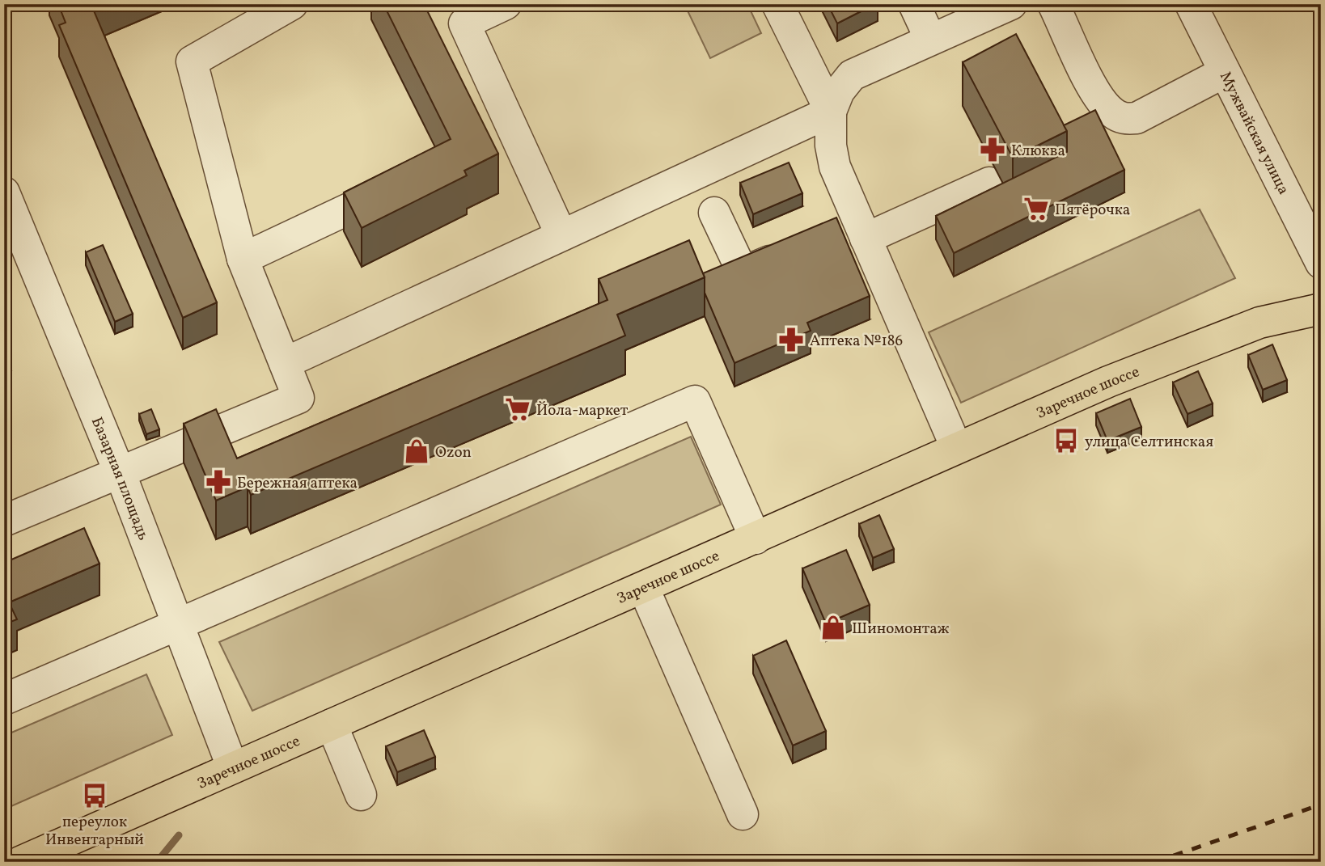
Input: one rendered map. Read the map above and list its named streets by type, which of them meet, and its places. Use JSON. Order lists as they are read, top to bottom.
{
  "streets": {
    "main road": ["Заречное шоссе"],
    "street": ["Мужвайская улица", "Базарная площадь"]
  },
  "crossings": [
    ["Заречное шоссе", "Базарная площадь"]
  ],
  "places": {
    "pharmacy": ["Клюква", "Аптека №186", "Бережная аптека"],
    "supermarket": ["Пятёрочка", "Йола-маркет"],
    "bus stop": ["улица Селтинская", "переулок Инвентарный"],
    "shop": ["Ozon", "Шиномонтаж"]
  }
}
